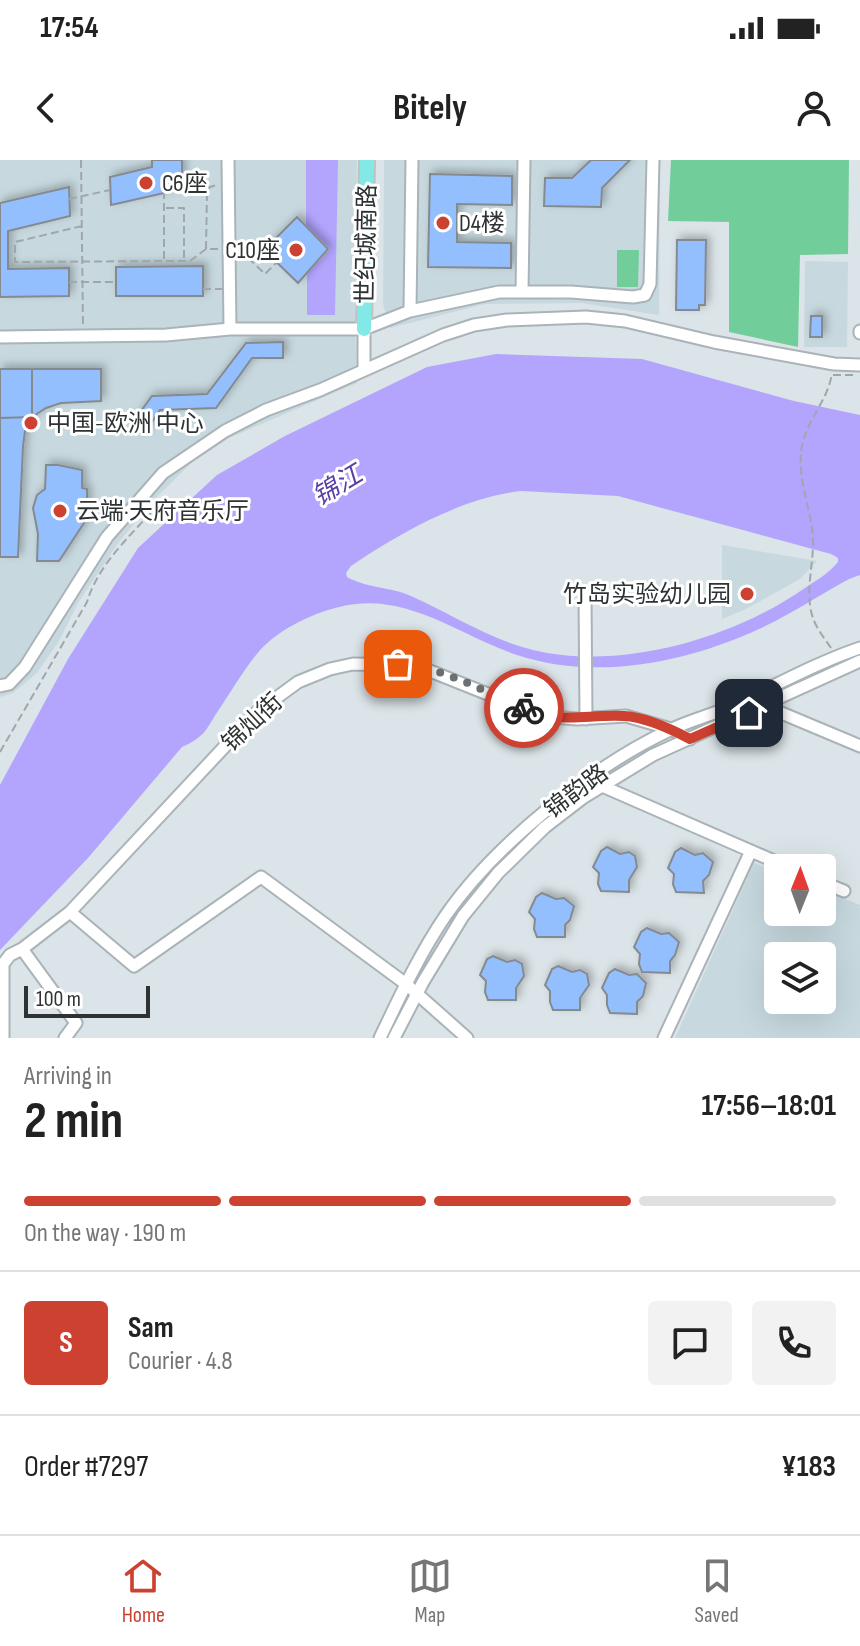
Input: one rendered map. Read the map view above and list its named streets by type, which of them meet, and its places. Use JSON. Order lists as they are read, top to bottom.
{
  "streets": {
    "main road": ["世纪城南路"],
    "street": ["锦灿街", "锦韵路"]
  },
  "crossings": [
    ["锦灿街", "锦韵路"]
  ],
  "water": ["锦江"],
  "places": [
    "C6座",
    "D4楼",
    "C10座",
    "中国-欧洲 中心",
    "云端·天府音乐厅",
    "竹岛实验幼儿园"
  ],
  "scale_bar": "100 m",
  "north": "top",
  "page": {
    "status": "17:54",
    "header": "Bitely",
    "scale": "100 m",
    "heading": ["2 min", "Arriving in", "17:56–18:01"],
    "panel": [
      "Sam",
      "Courier · 4.8",
      "Order #7297",
      "¥183"
    ],
    "bar": "On the way · 190 m",
    "round": "S",
    "tabs": ["Home", "Map", "Saved"]
  }
}
